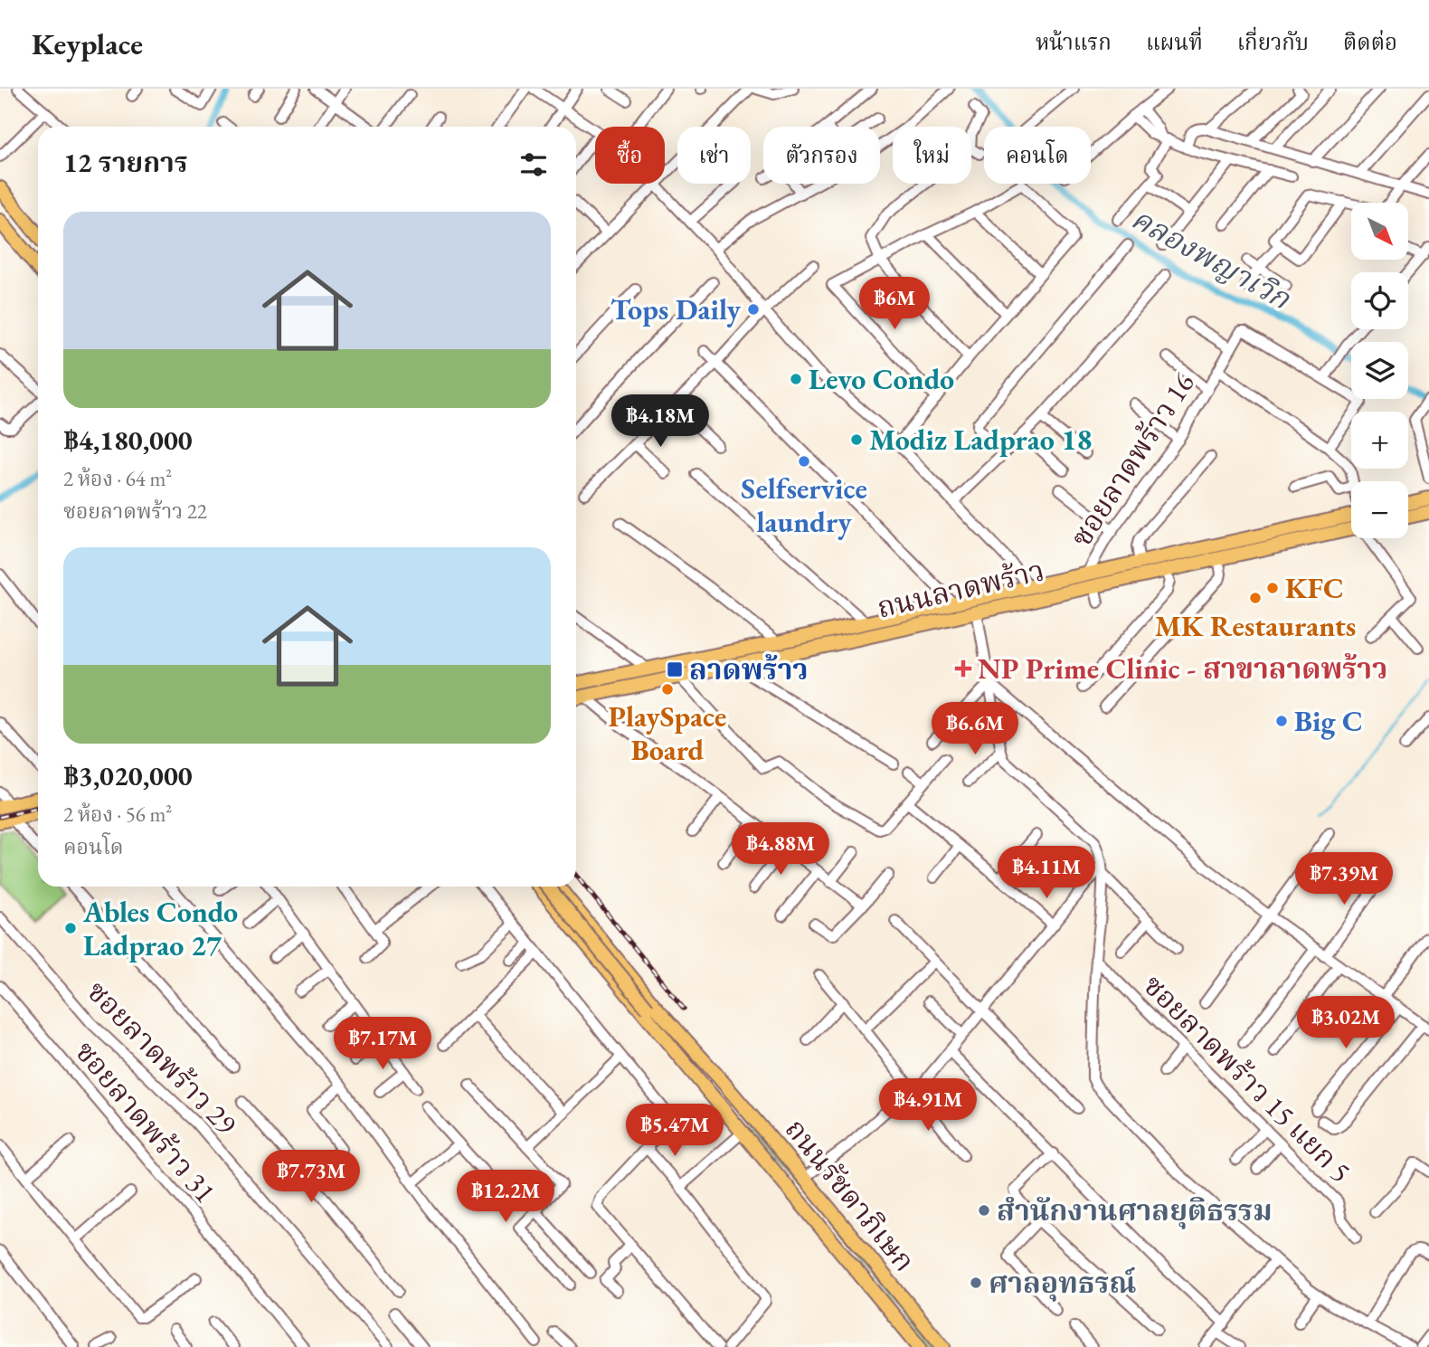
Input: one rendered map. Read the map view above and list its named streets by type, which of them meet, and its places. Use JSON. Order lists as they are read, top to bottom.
{
  "streets": {
    "main road": ["ถนนลาดพร้าว", "ถนนรัชดาภิเษก"],
    "street": [
      "ซอยลาดพร้าว 16",
      "ซอยลาดพร้าว 29",
      "ซอยลาดพร้าว 15 แยก 5",
      "ซอยลาดพร้าว 31"
    ]
  },
  "crossings": [
    ["ซอยลาดพร้าว 16", "ถนนลาดพร้าว"]
  ],
  "water": ["คลองพญาเวิก"],
  "places": {
    "other": [
      "Tops Daily",
      "Levo Condo",
      "Modiz Ladprao 18",
      "Selfservice laundry",
      "KFC",
      "MK Restaurants",
      "PlaySpace Board",
      "Big C",
      "Ables Condo Ladprao 27",
      "สำนักงานศาลยุติธรรม",
      "ศาลอุทธรณ์"
    ],
    "health": ["NP Prime Clinic - สาขาลาดพร้าว"],
    "transit": ["ลาดพร้าว"]
  },
  "north": "bottom right",
  "page": {
    "header": "Keyplace",
    "nav": [
      "หน้าแรก",
      "แผนที่",
      "เกี่ยวกับ",
      "ติดต่อ"
    ],
    "chip": [
      "ซื้อ",
      "เช่า",
      "ตัวกรอง",
      "ใหม่",
      "คอนโด"
    ],
    "heading": "12 รายการ",
    "map_buttons": ["+", "−"],
    "list": [
      {
        "name": "฿4,180,000",
        "note": "2 ห้อง · 64 m² · ซอยลาดพร้าว 22"
      },
      {
        "name": "฿3,020,000",
        "note": "2 ห้อง · 56 m² · คอนโด"
      }
    ],
    "price": [
      "฿6M",
      "฿4.18M",
      "฿6.6M",
      "฿4.88M",
      "฿4.11M",
      "฿7.39M",
      "฿3.02M",
      "฿7.17M",
      "฿4.91M",
      "฿5.47M",
      "฿7.73M",
      "฿12.2M"
    ]
  }
}
